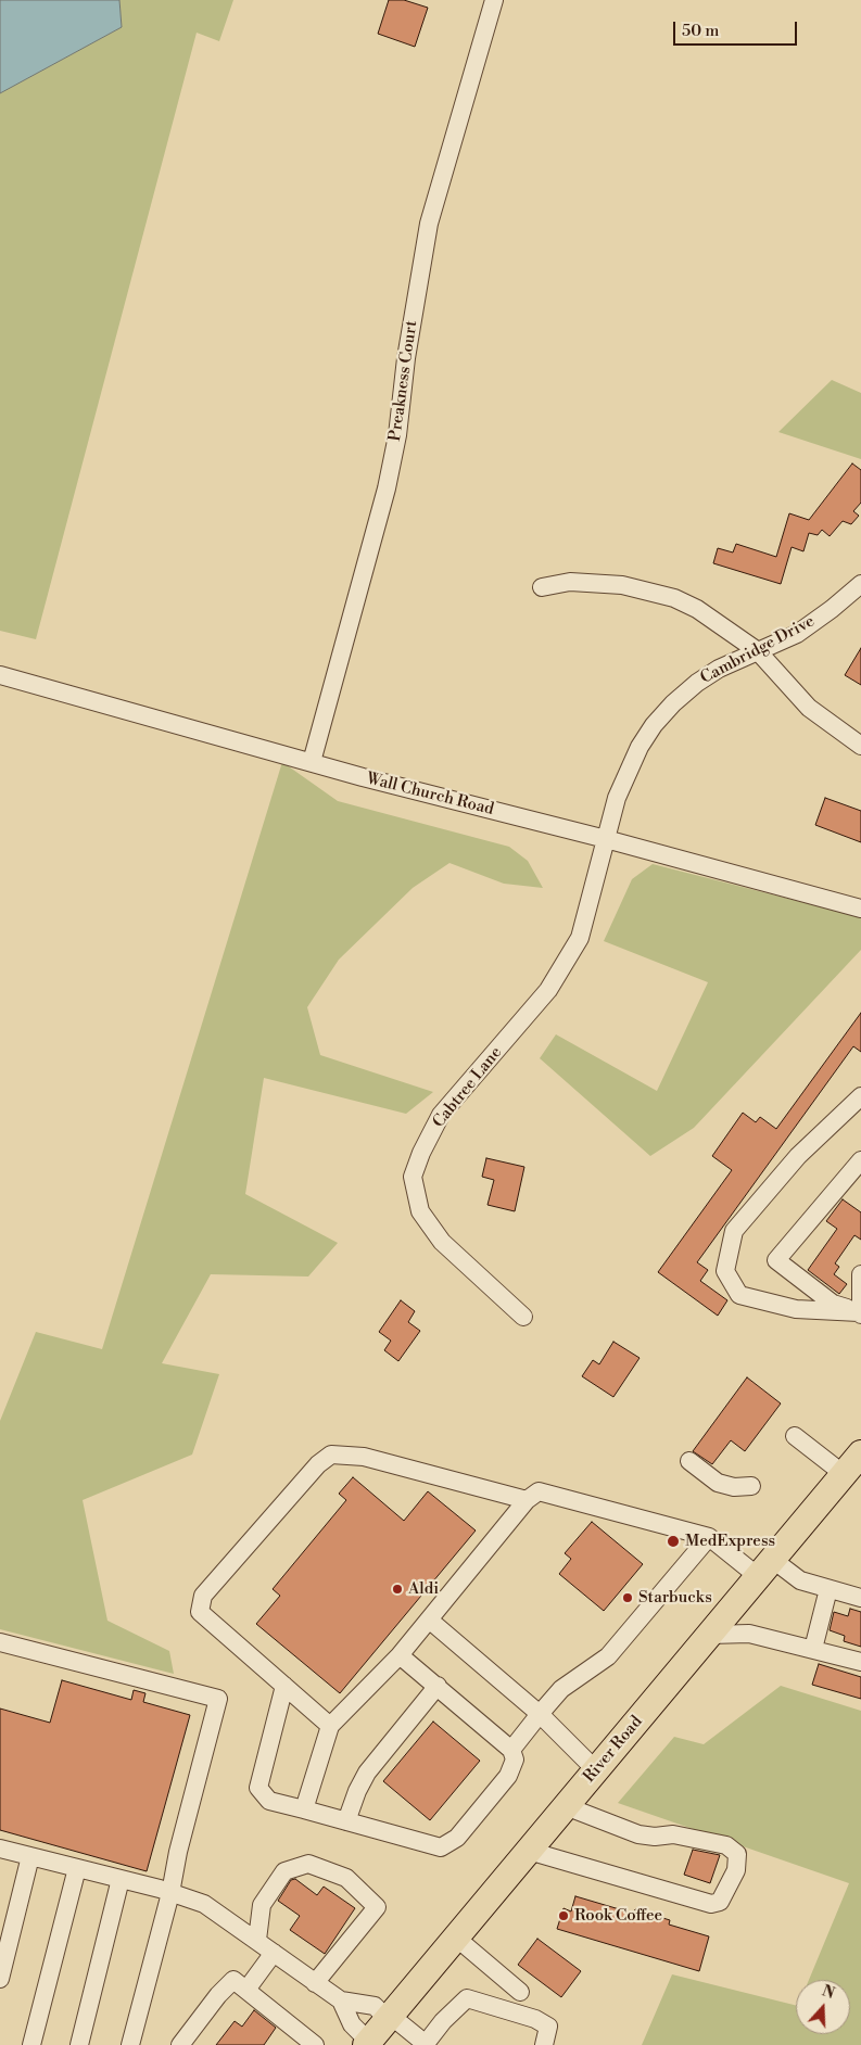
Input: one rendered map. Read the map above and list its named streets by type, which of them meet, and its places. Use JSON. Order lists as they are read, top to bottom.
{
  "streets": {
    "highway": ["River Road"],
    "street": [
      "Preakness Court",
      "Cambridge Drive",
      "Wall Church Road",
      "Cabtree Lane"
    ]
  },
  "crossings": [
    ["Preakness Court", "Wall Church Road"],
    ["Cambridge Drive", "Wall Church Road"],
    ["Cambridge Drive", "Cabtree Lane"],
    ["Wall Church Road", "Cabtree Lane"]
  ],
  "places": [
    "MedExpress",
    "Aldi",
    "Starbucks",
    "Rook Coffee"
  ],
  "scale_bar": "50 m",
  "north": "top"
}
